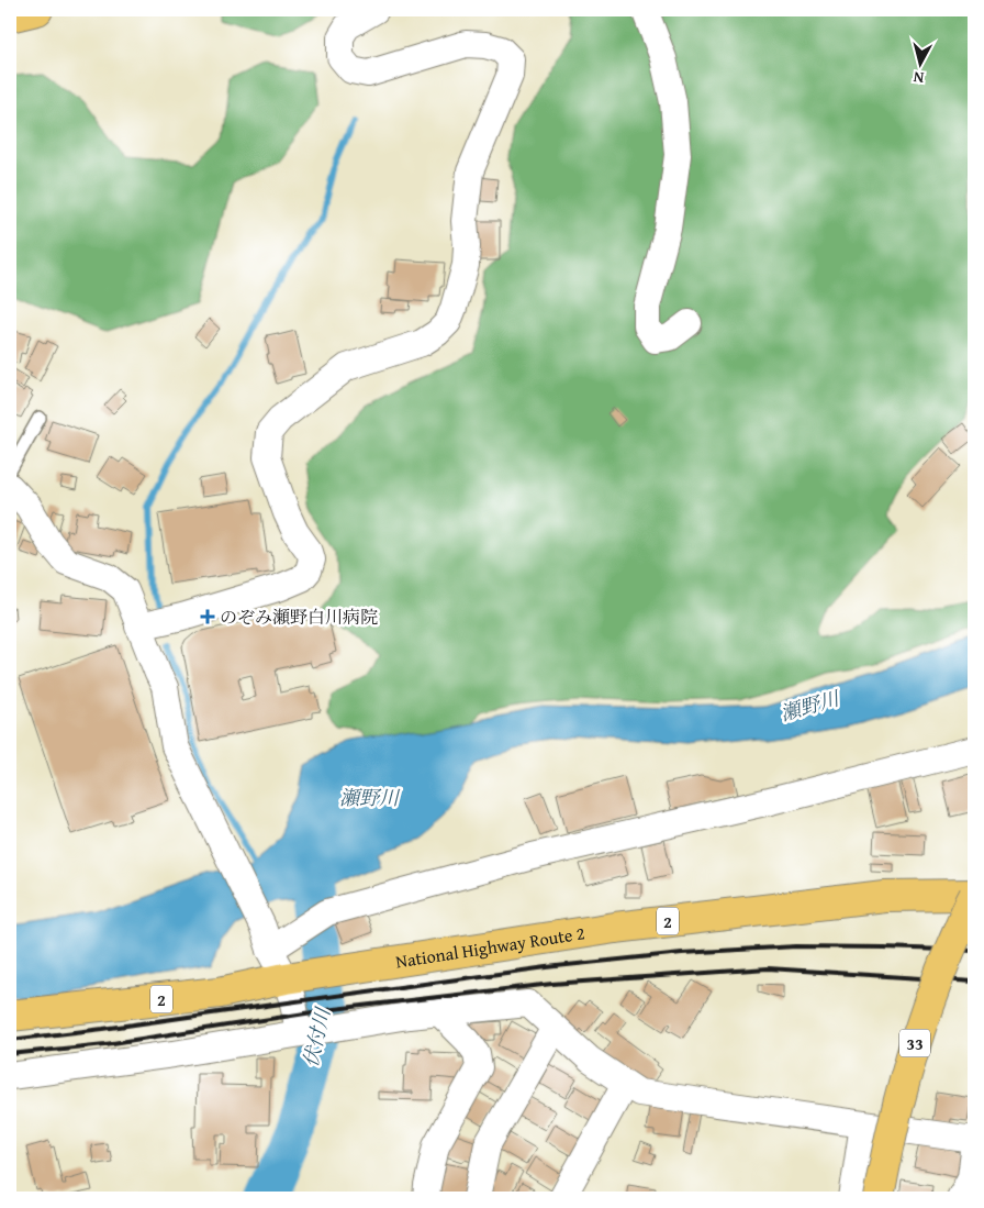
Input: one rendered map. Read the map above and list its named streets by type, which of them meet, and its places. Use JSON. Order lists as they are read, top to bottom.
{
  "streets": {
    "main road": ["2", "National Highway Route 2", "33"]
  },
  "crossings": [
    ["National Highway Route 2", "33"]
  ],
  "water": ["瀬野川", "伏付川"],
  "places": {
    "health": ["のぞみ瀬野白川病院"]
  },
  "north": "bottom"
}
